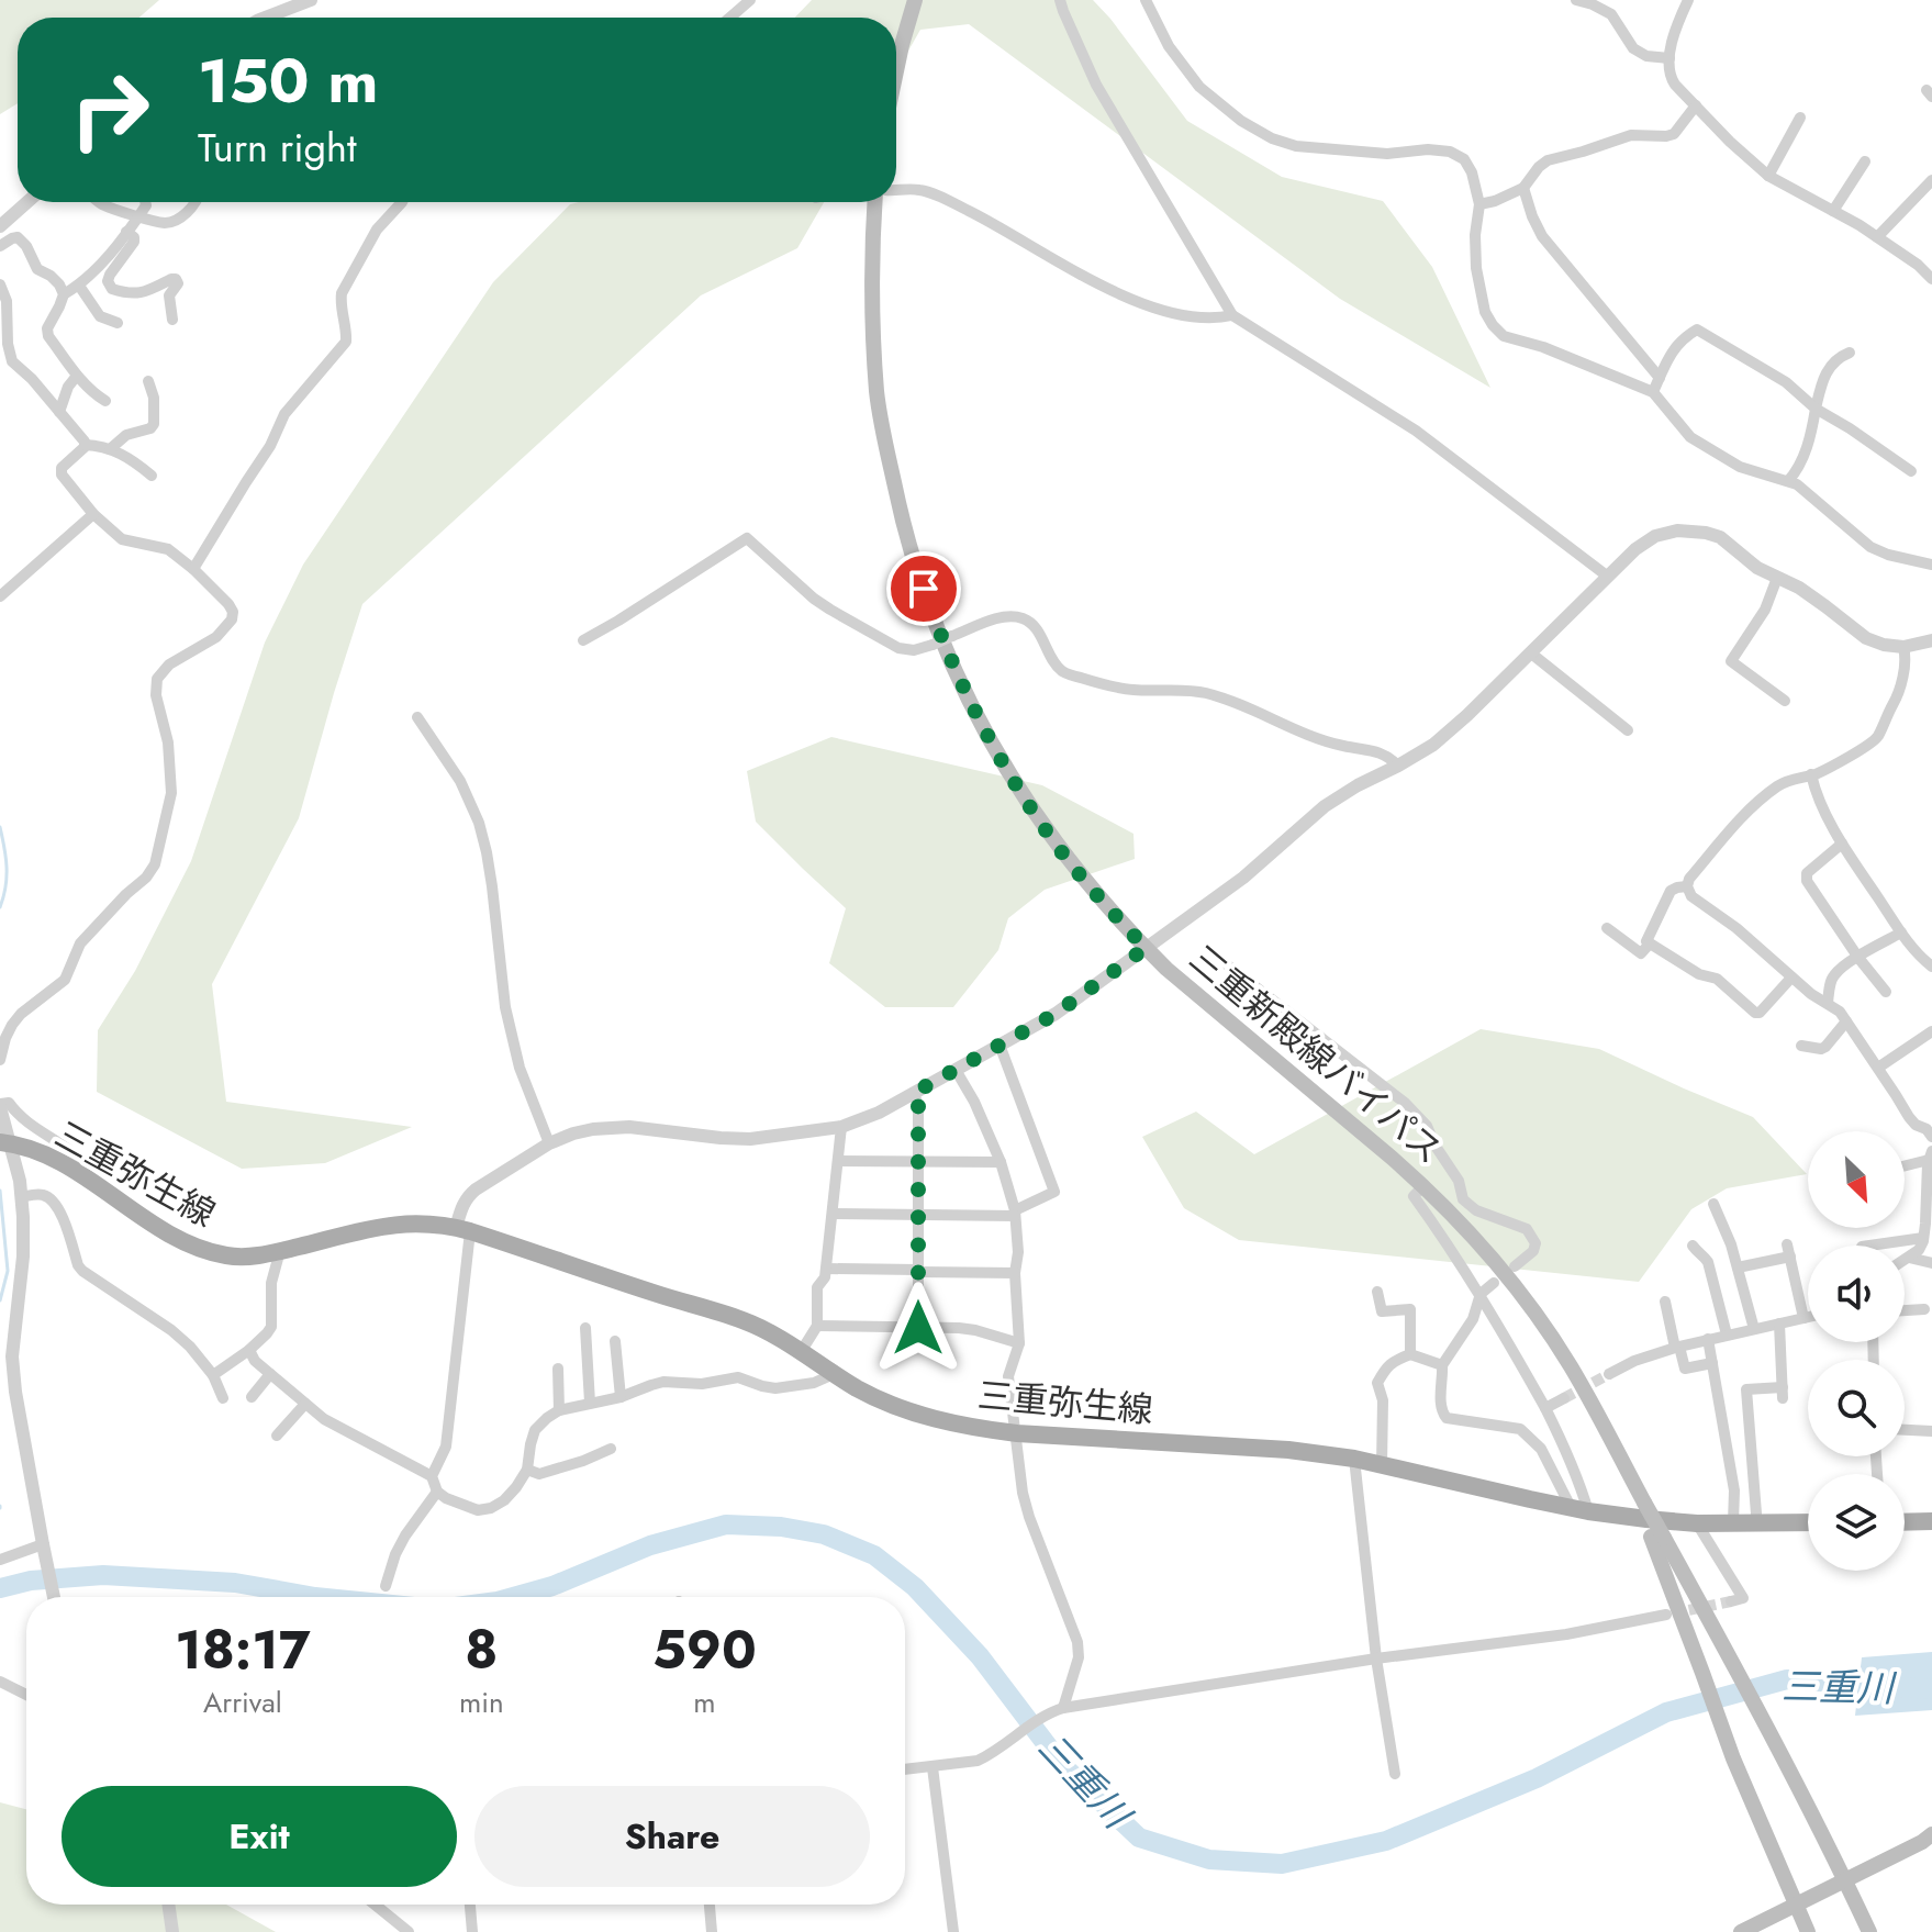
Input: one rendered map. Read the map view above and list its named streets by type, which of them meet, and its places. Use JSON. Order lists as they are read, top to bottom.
{
  "streets": {
    "main road": ["三重新殿線バイパス", "三重弥生線"]
  },
  "water": ["三重川"],
  "north": "bottom right",
  "page": {
    "turn": ["150 m", "Turn right"],
    "eta": [
      "18:17",
      "Arrival",
      "8",
      "min",
      "590",
      "m"
    ],
    "buttons": ["Exit", "Share"]
  }
}
